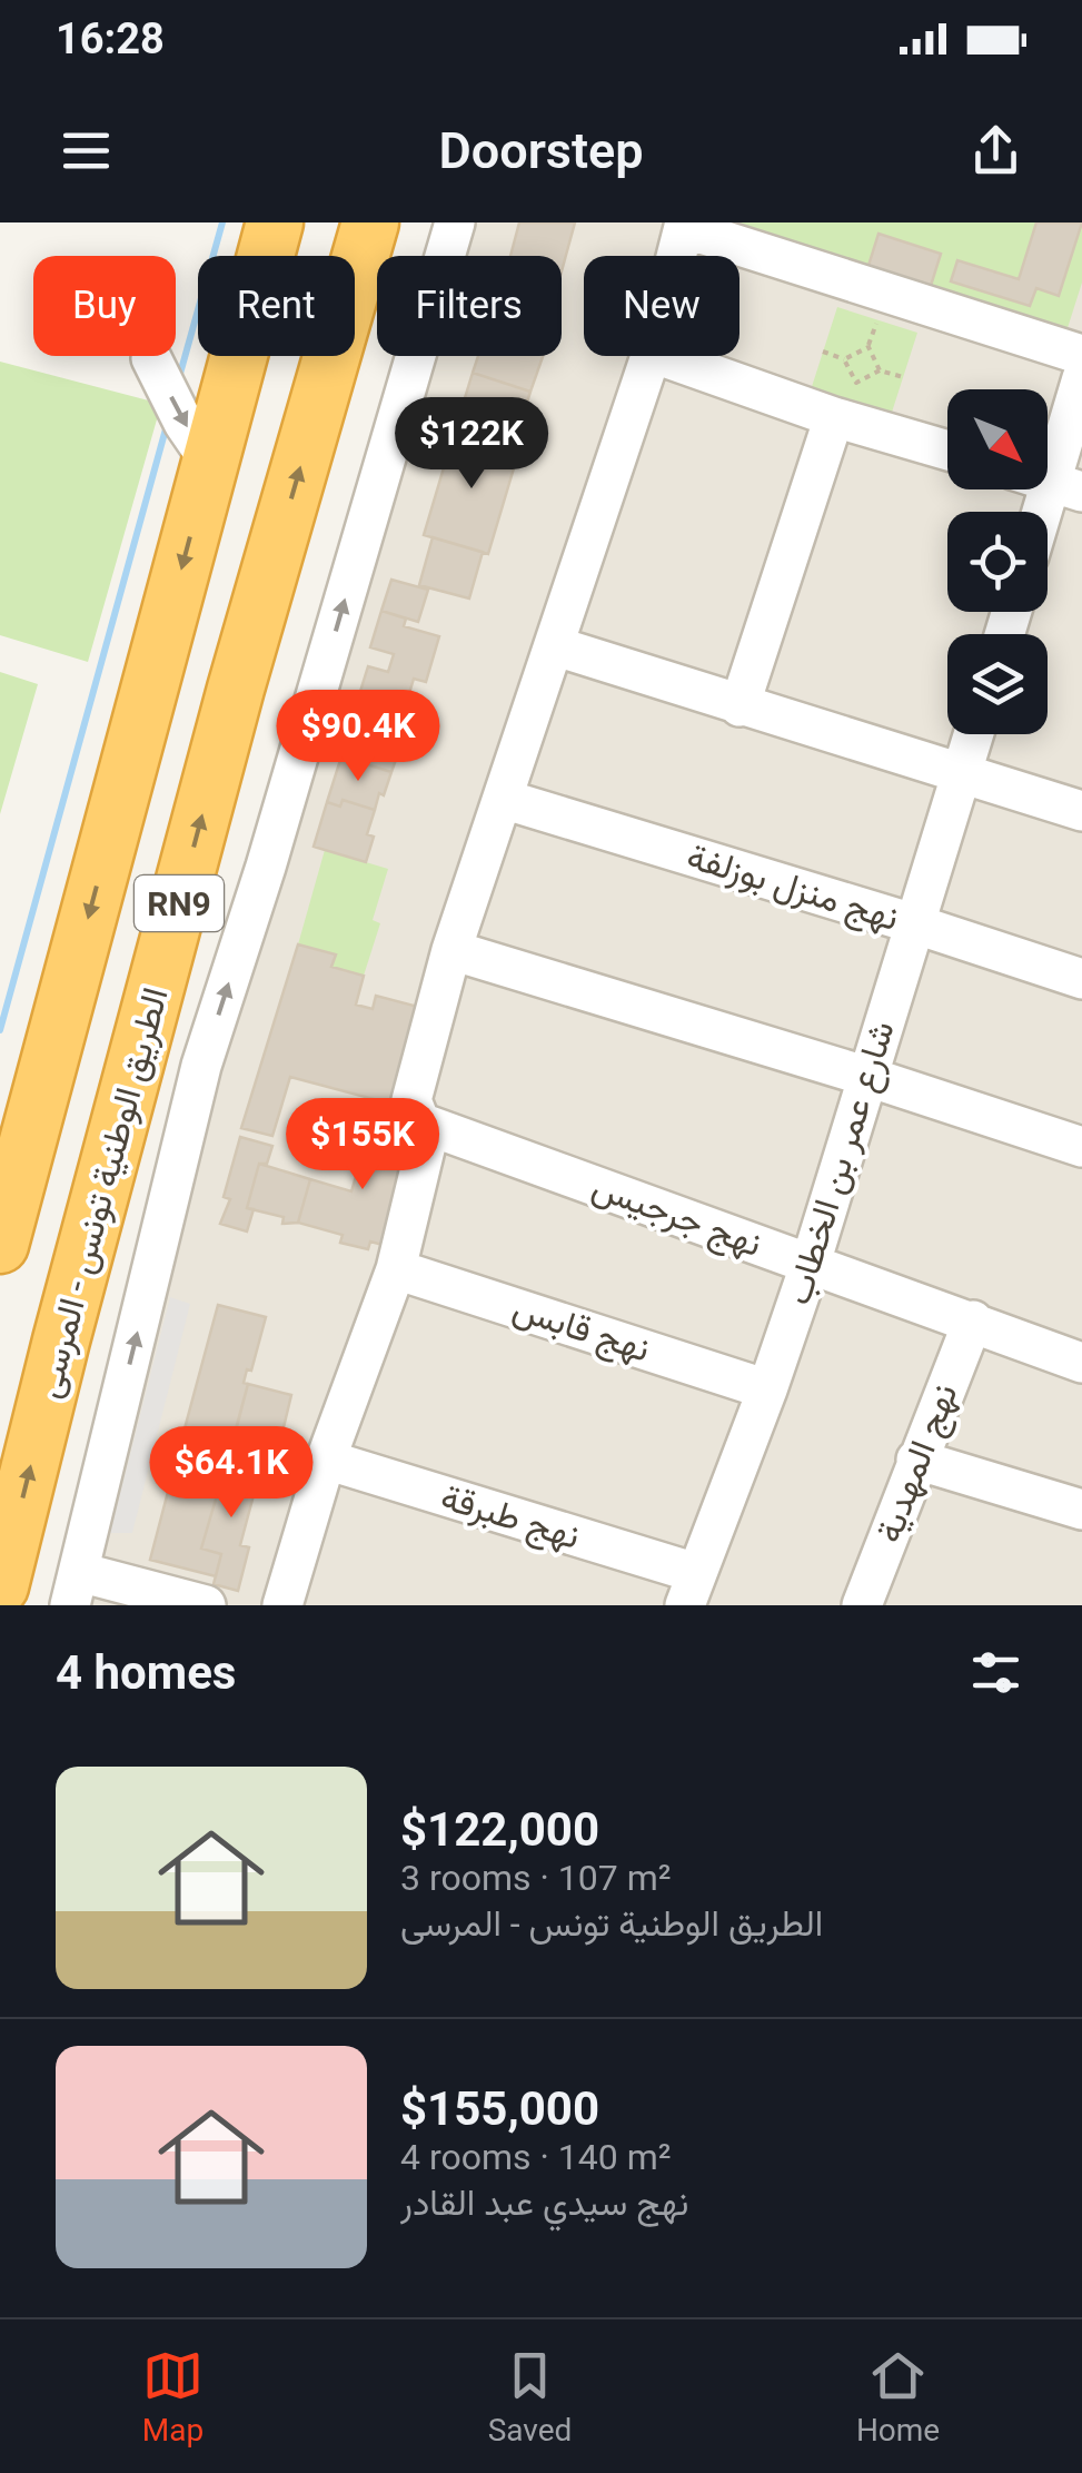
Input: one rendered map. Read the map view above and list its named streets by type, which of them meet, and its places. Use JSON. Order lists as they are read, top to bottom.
{
  "streets": {
    "highway": ["RN9", "الطريق الوطنية تونس - المرسى"],
    "street": [
      "نهج منزل بوزلفة",
      "شارع عمر بن الخطاب",
      "نهج جرجيس",
      "نهج قابس",
      "نهج المهدية",
      "نهج طبرقة"
    ]
  },
  "crossings": [
    ["نهج منزل بوزلفة", "شارع عمر بن الخطاب"],
    ["شارع عمر بن الخطاب", "نهج جرجيس"],
    ["شارع عمر بن الخطاب", "نهج قابس"],
    ["شارع عمر بن الخطاب", "نهج طبرقة"],
    ["نهج جرجيس", "نهج المهدية"]
  ],
  "north": "bottom right",
  "page": {
    "status": "16:28",
    "header": "Doorstep",
    "chip": [
      "Buy",
      "Rent",
      "Filters",
      "New"
    ],
    "price": [
      "$122K",
      "$90.4K",
      "$155K",
      "$64.1K"
    ],
    "heading": "4 homes",
    "list": [
      {
        "name": "$122,000",
        "note": "3 rooms · 107 m² · الطريق الوطنية تونس - المرسى"
      },
      {
        "name": "$155,000",
        "note": "4 rooms · 140 m² · نهج سيدي عبد القادر"
      }
    ],
    "tabs": ["Map", "Saved", "Home"]
  }
}
